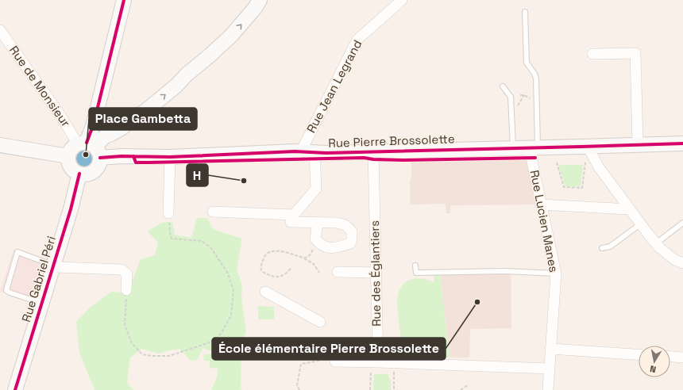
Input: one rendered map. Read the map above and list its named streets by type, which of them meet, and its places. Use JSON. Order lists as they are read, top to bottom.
{
  "streets": {
    "street": [
      "Rue de Monsieur",
      "Rue Jean Legrand",
      "Rue Pierre Brossolette",
      "Rue Lucien Manes",
      "Rue des Églantiers",
      "Rue Gabriel Péri"
    ]
  },
  "crossings": [
    ["Rue de Monsieur", "Rue Pierre Brossolette"],
    ["Rue de Monsieur", "Rue Gabriel Péri"],
    ["Rue Jean Legrand", "Rue Pierre Brossolette"],
    ["Rue Pierre Brossolette", "Rue Lucien Manes"],
    ["Rue Pierre Brossolette", "Rue des Églantiers"],
    ["Rue Pierre Brossolette", "Rue Gabriel Péri"]
  ],
  "places": ["Place Gambetta", "H", "École élémentaire Pierre Brossolette"],
  "north": "bottom"
}
